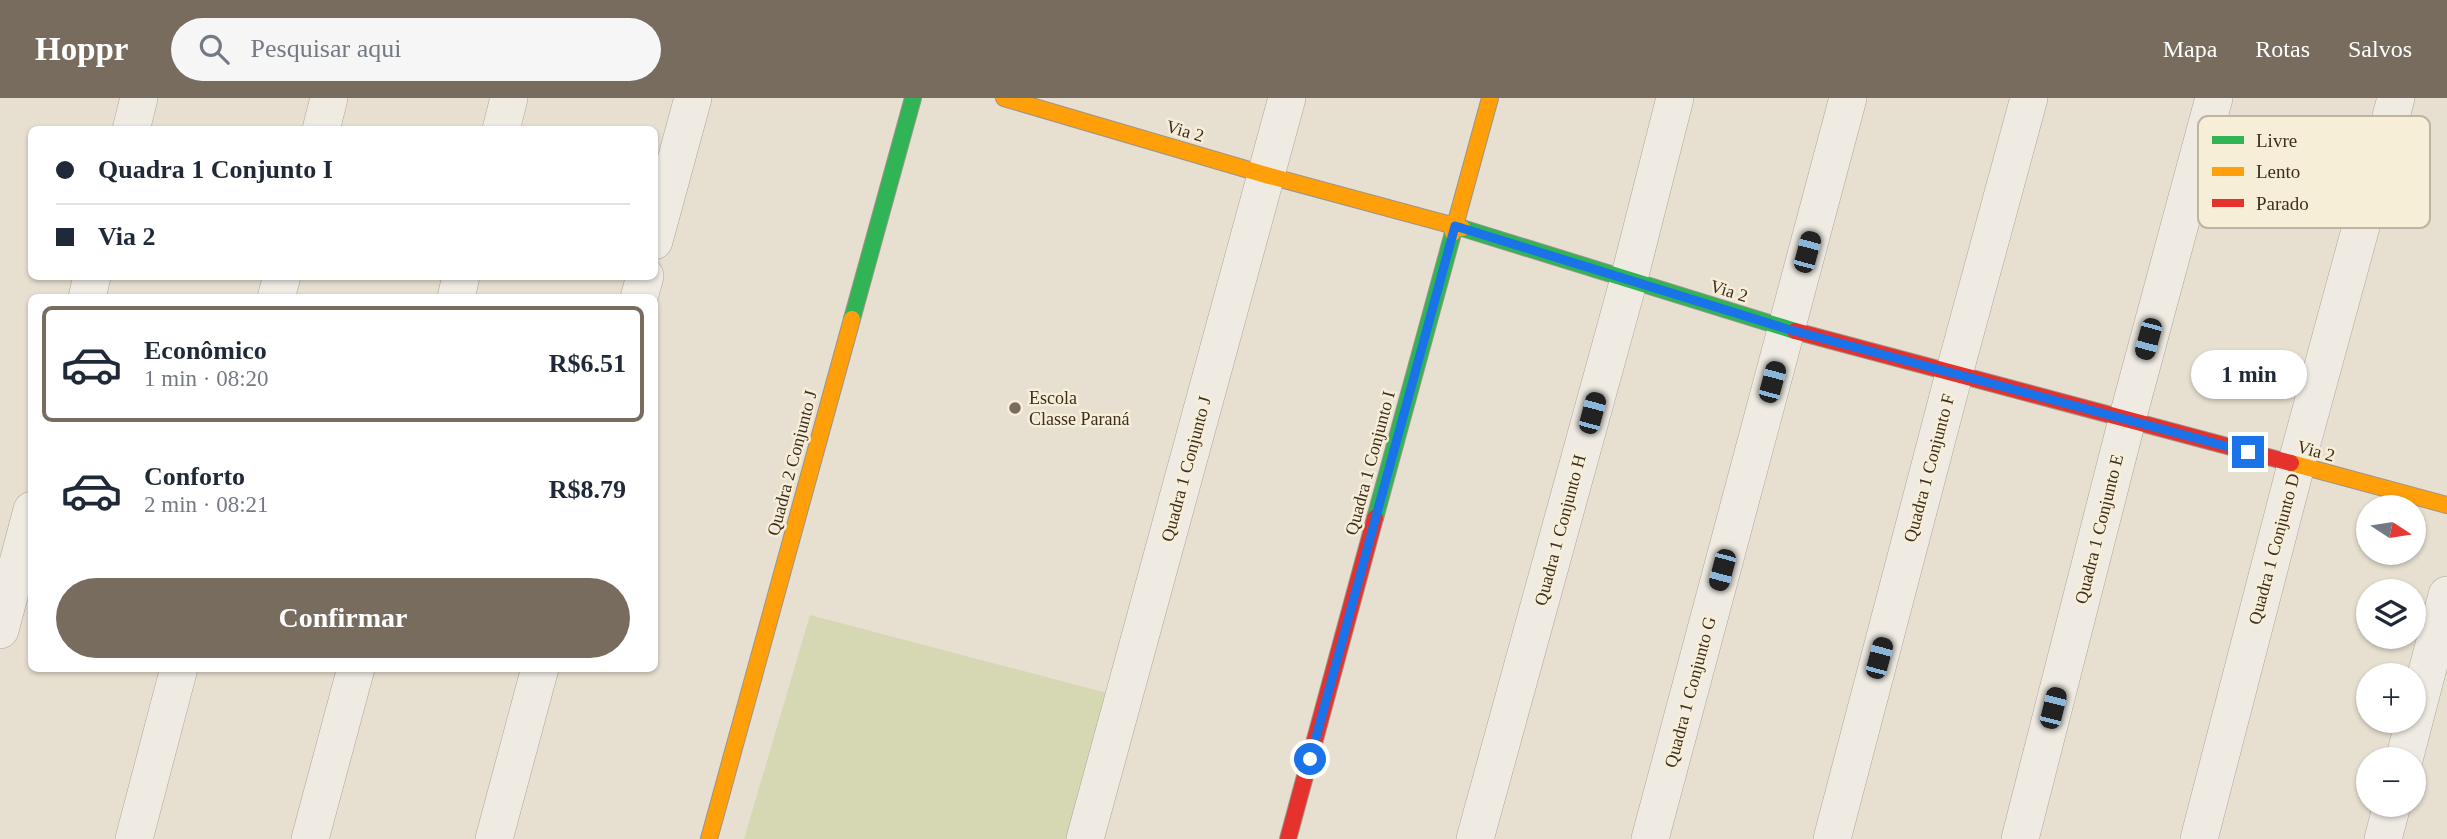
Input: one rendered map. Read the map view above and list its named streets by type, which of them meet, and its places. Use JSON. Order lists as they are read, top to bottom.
{
  "streets": {
    "street": [
      "Via 2",
      "Quadra 2 Conjunto J",
      "Quadra 1 Conjunto I",
      "Quadra 1 Conjunto F",
      "Quadra 1 Conjunto J",
      "Quadra 1 Conjunto E",
      "Quadra 1 Conjunto H",
      "Quadra 1 Conjunto D",
      "Quadra 1 Conjunto G"
    ]
  },
  "crossings": [
    ["Via 2", "Quadra 1 Conjunto I"],
    ["Via 2", "Quadra 1 Conjunto F"],
    ["Via 2", "Quadra 1 Conjunto J"],
    ["Via 2", "Quadra 1 Conjunto E"],
    ["Via 2", "Quadra 1 Conjunto H"],
    ["Via 2", "Quadra 1 Conjunto D"],
    ["Via 2", "Quadra 1 Conjunto G"]
  ],
  "places": ["Escola Classe Paraná"],
  "legend": ["Livre", "Lento", "Parado"],
  "north": "right",
  "page": {
    "header": "Hoppr",
    "search": "Pesquisar aqui",
    "nav": ["Mapa", "Rotas", "Salvos"],
    "banner": ["Quadra 1 Conjunto I", "Via 2"],
    "list": [
      {
        "name": "Econômico",
        "note": "1 min · 08:20",
        "value": "R$6.51"
      },
      {
        "name": "Conforto",
        "note": "2 min · 08:21",
        "value": "R$8.79"
      }
    ],
    "bubble": "1 min",
    "map_buttons": ["+", "−"],
    "buttons": "Confirmar"
  }
}
